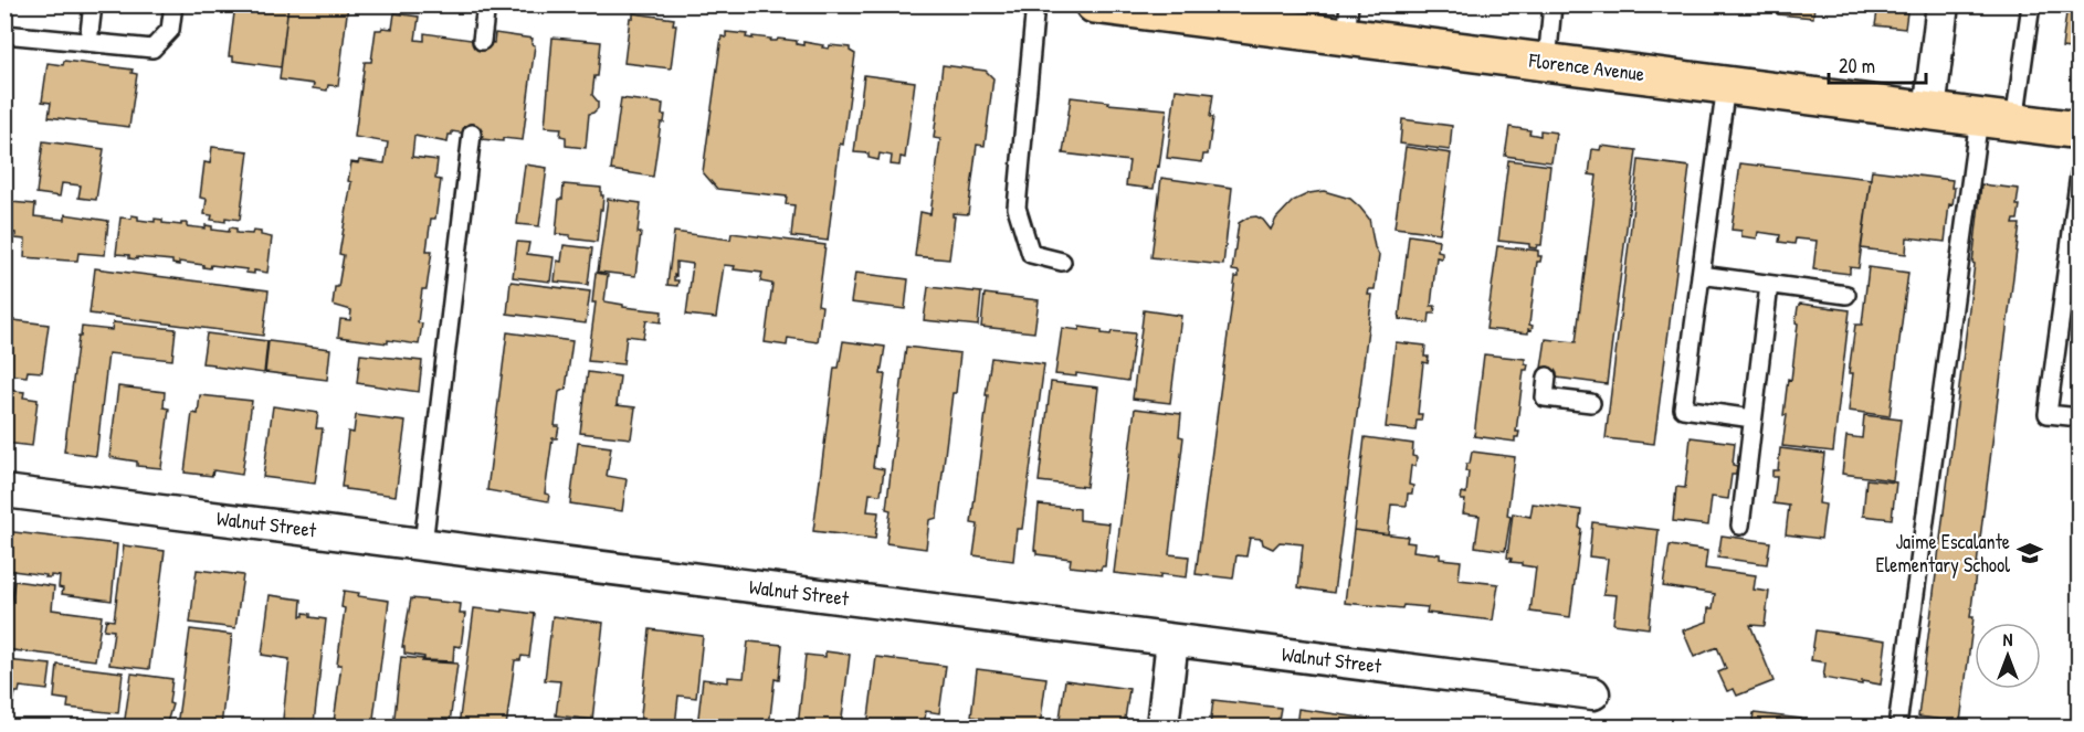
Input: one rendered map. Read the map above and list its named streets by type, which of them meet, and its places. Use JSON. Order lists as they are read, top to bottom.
{
  "streets": {
    "main road": ["Florence Avenue"],
    "street": ["Walnut Street"]
  },
  "places": {
    "school or university": ["Jaime Escalante Elementary School"]
  },
  "scale_bar": "20 m",
  "north": "top"
}
